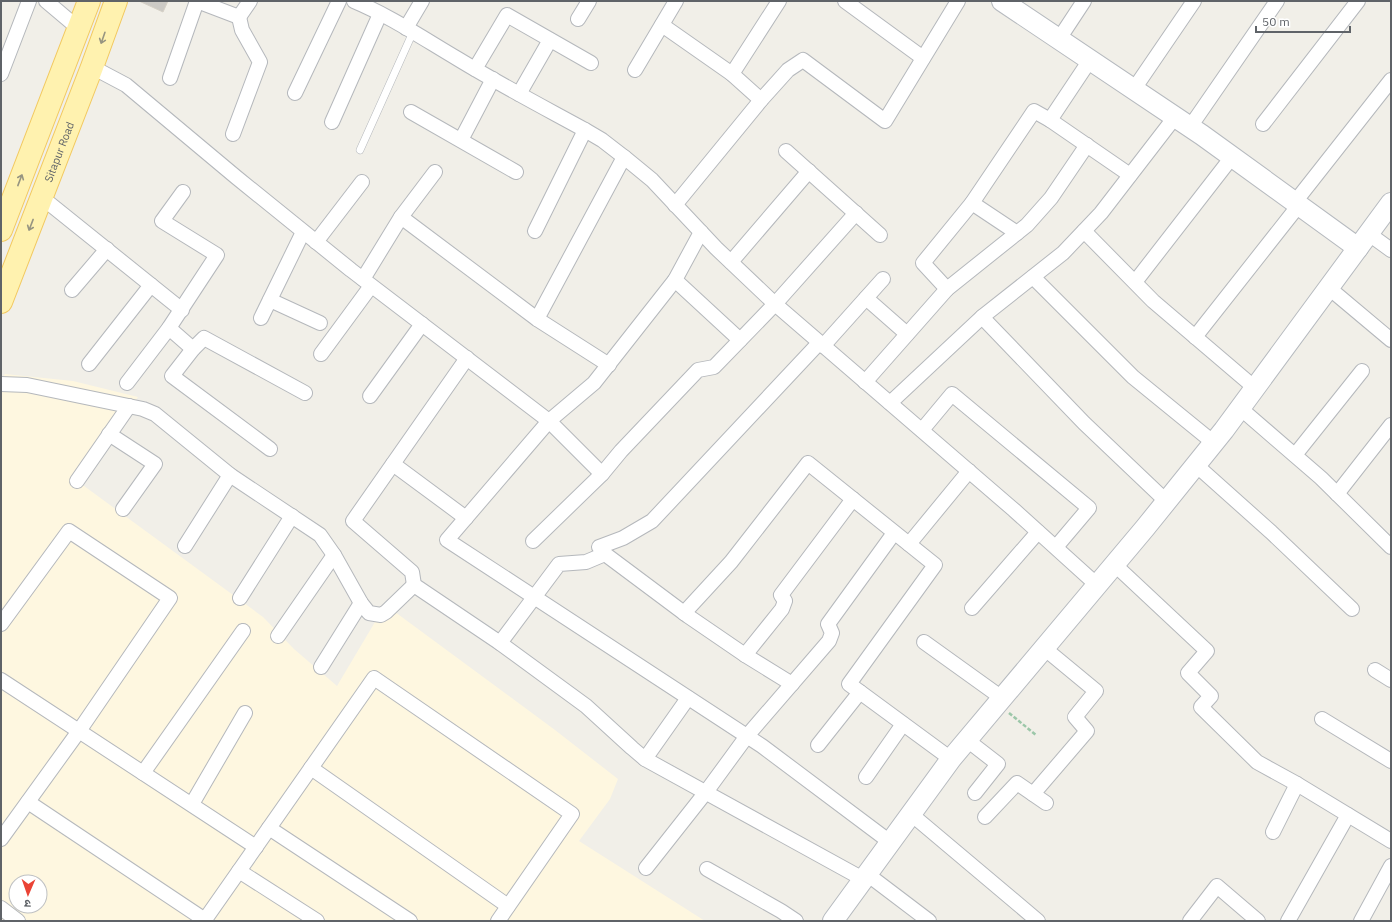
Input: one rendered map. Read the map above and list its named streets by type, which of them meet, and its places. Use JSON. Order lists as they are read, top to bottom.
{
  "streets": {
    "main road": ["Sitapur Road"]
  },
  "scale_bar": "50 m",
  "north": "bottom"
}
